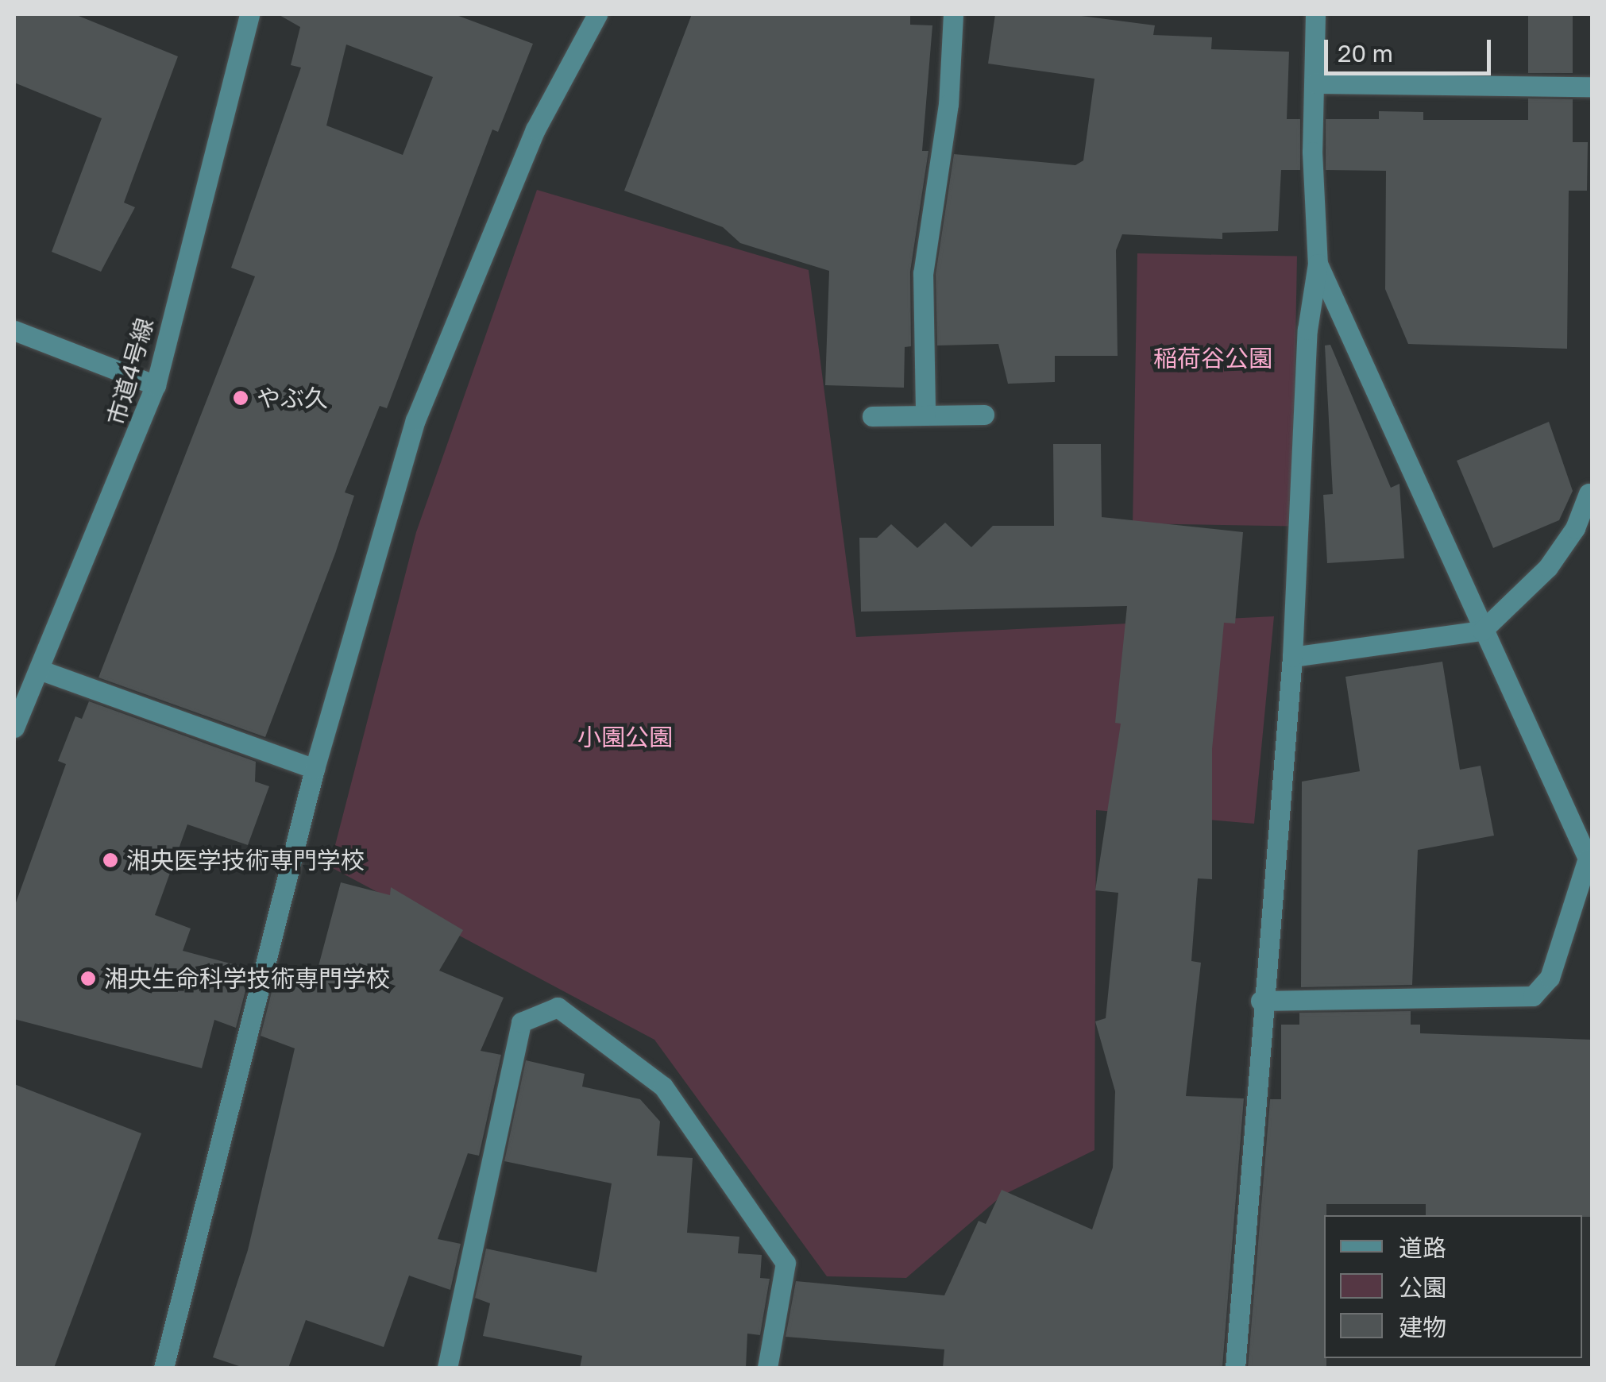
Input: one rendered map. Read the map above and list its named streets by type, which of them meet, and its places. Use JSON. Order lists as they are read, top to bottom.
{
  "streets": {
    "street": ["市道4号線"]
  },
  "parks": ["稲荷谷公園", "小園公園"],
  "places": ["やぶ久", "湘央医学技術専門学校", "湘央生命科学技術専門学校"],
  "legend": ["道路", "公園", "建物"],
  "scale_bar": "20 m"
}
